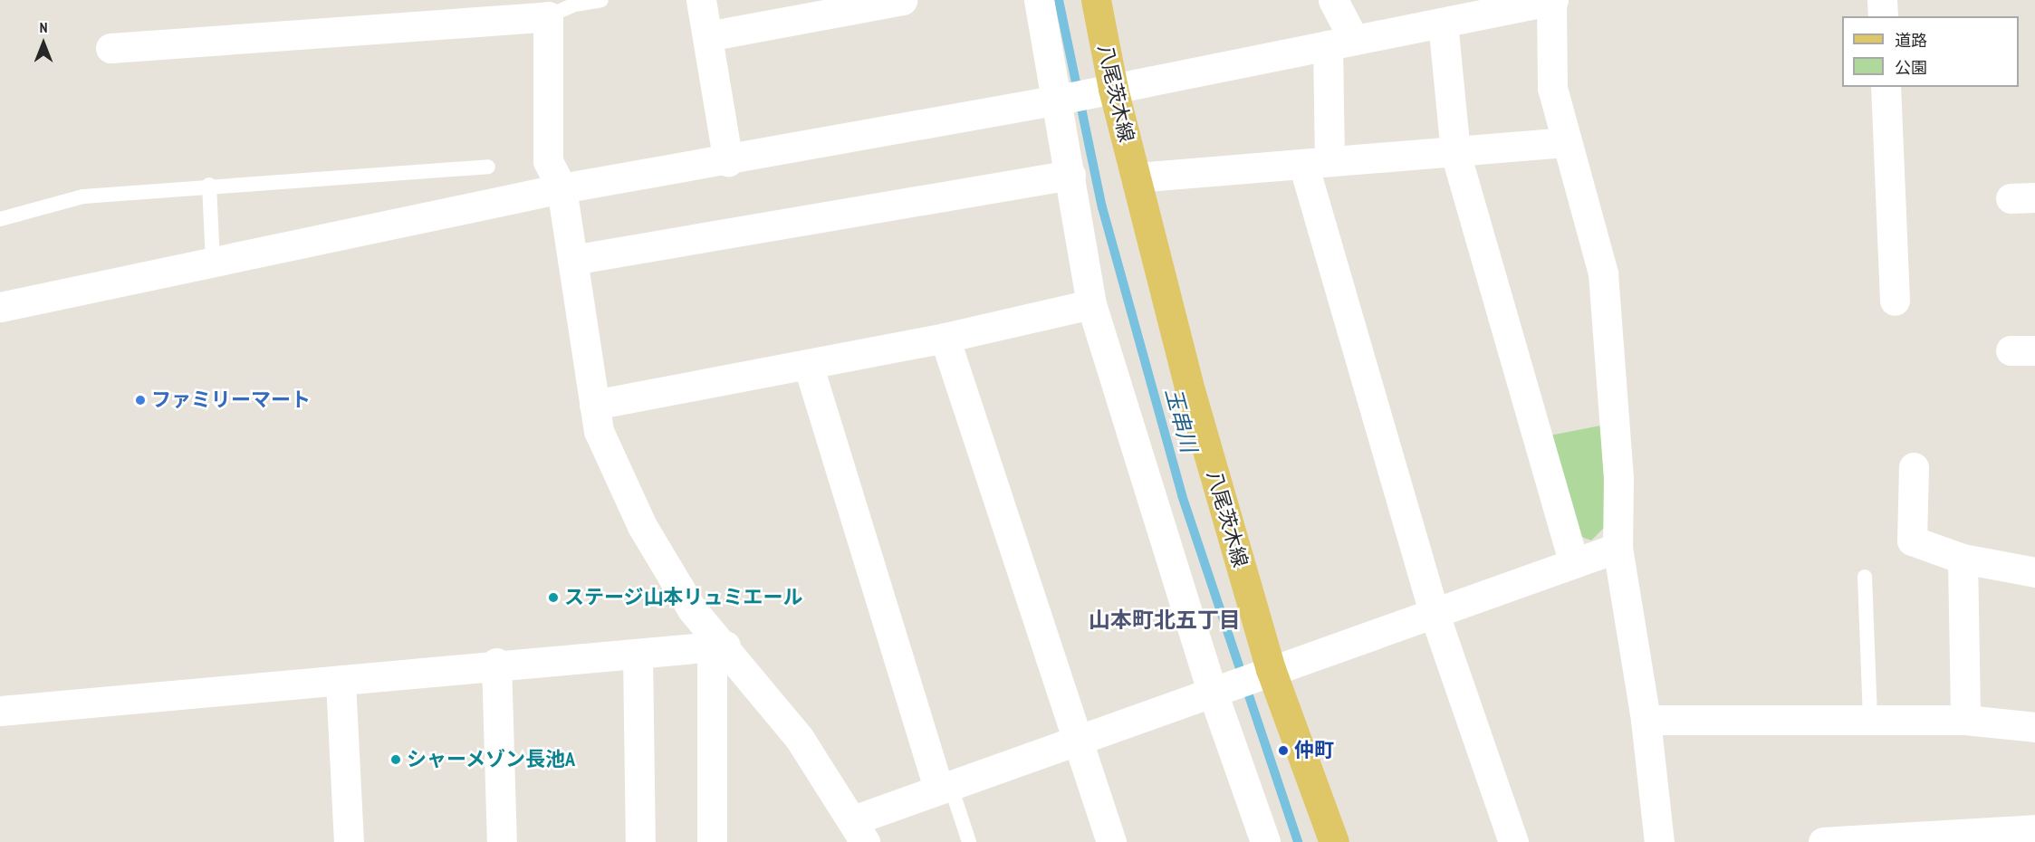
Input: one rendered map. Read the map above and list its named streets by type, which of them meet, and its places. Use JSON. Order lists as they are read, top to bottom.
{
  "streets": {
    "main road": ["八尾茨木線"]
  },
  "districts": ["山本町北五丁目"],
  "water": ["玉串川"],
  "places": [
    "ファミリーマート",
    "ステージ山本リュミエール",
    "仲町",
    "シャーメゾン長池A"
  ],
  "legend": ["道路", "公園"],
  "north": "top"
}
